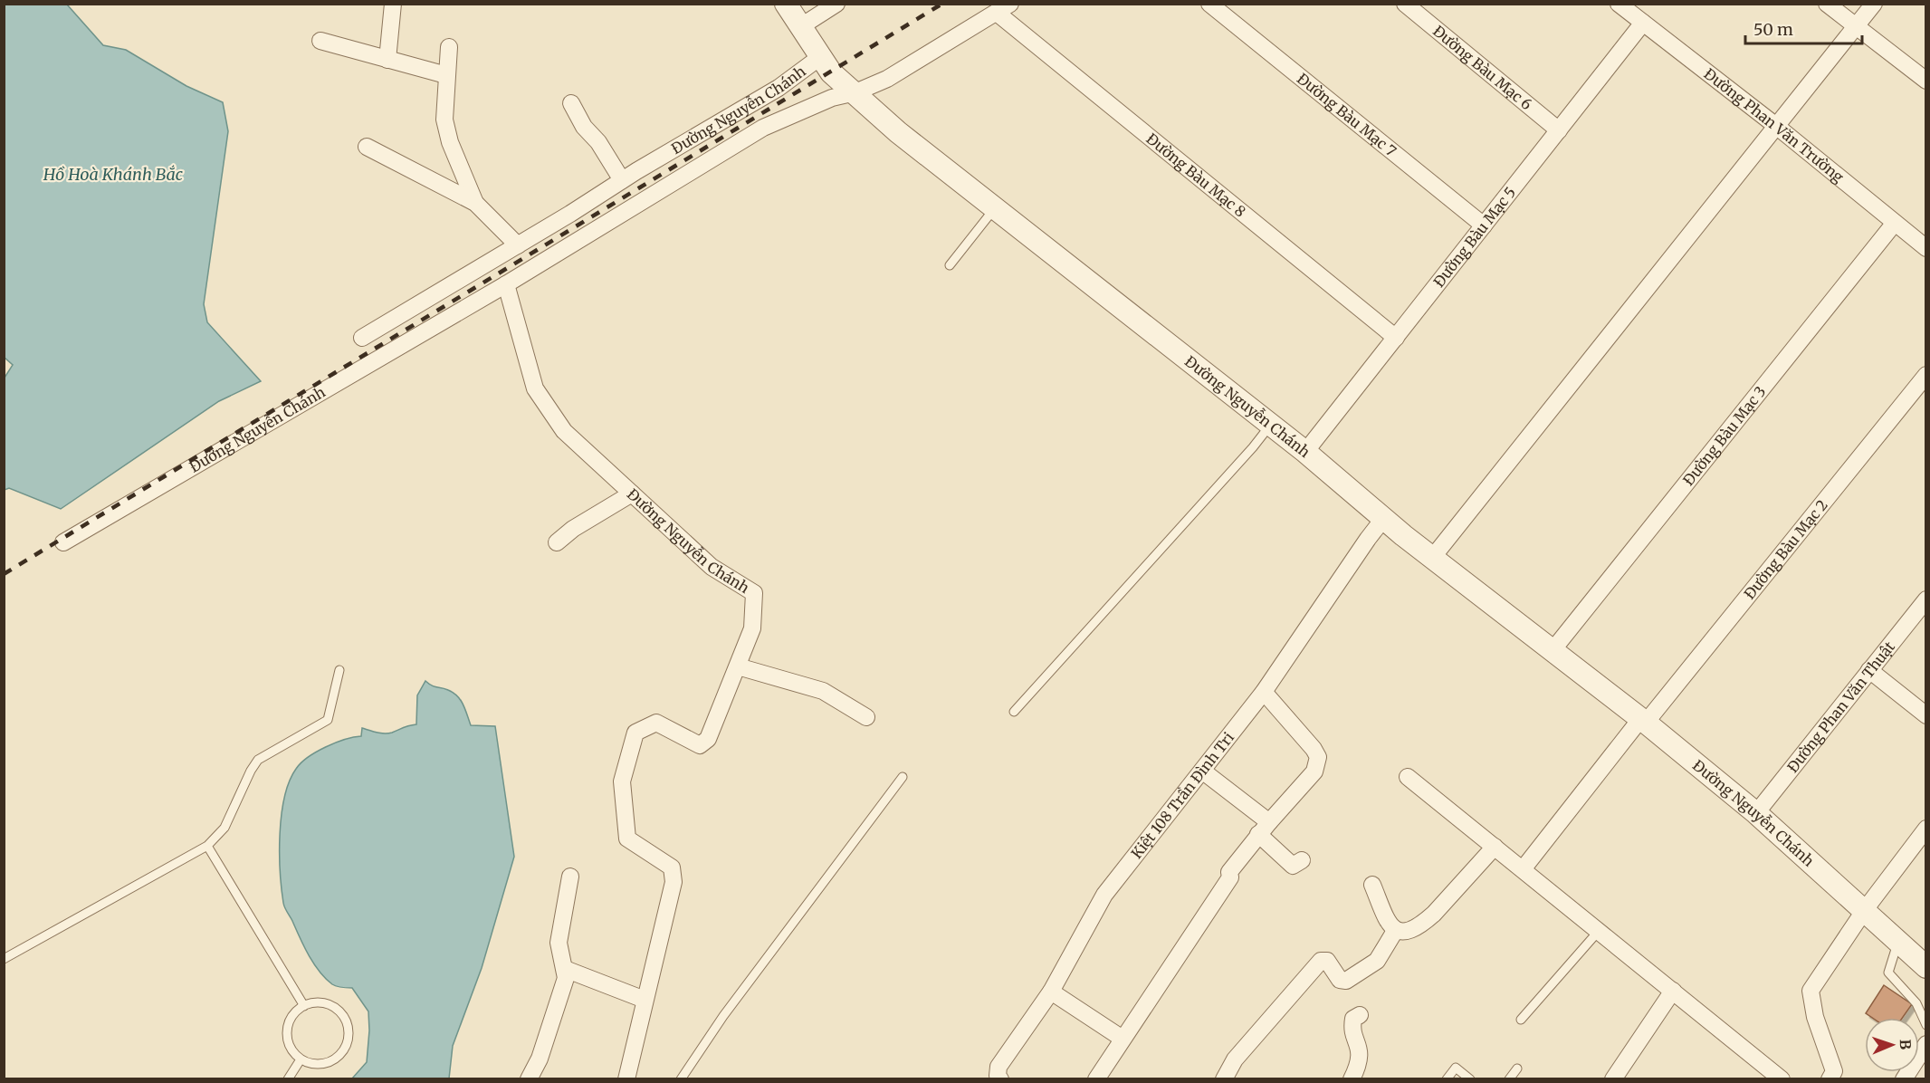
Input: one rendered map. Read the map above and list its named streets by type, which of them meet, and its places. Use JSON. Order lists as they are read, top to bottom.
{
  "streets": {
    "street": [
      "Đường Bàu Mạc 6",
      "Đường Nguyễn Chánh",
      "Đường Bàu Mạc 7",
      "Đường Phan Văn Trường",
      "Đường Bàu Mạc 8",
      "Đường Bàu Mạc 5",
      "Đường Bàu Mạc 3",
      "Đường Bàu Mạc 2",
      "Đường Phan Văn Thuật",
      "Kiệt 108 Trần Đình Tri"
    ]
  },
  "crossings": [
    ["Đường Bàu Mạc 6", "Đường Bàu Mạc 5"],
    ["Đường Nguyễn Chánh", "Đường Bàu Mạc 5"],
    ["Đường Nguyễn Chánh", "Đường Bàu Mạc 3"],
    ["Đường Nguyễn Chánh", "Đường Bàu Mạc 2"],
    ["Đường Nguyễn Chánh", "Đường Phan Văn Thuật"],
    ["Đường Nguyễn Chánh", "Kiệt 108 Trần Đình Tri"],
    ["Đường Bàu Mạc 7", "Đường Bàu Mạc 5"],
    ["Đường Phan Văn Trường", "Đường Bàu Mạc 5"],
    ["Đường Phan Văn Trường", "Đường Bàu Mạc 3"],
    ["Đường Bàu Mạc 8", "Đường Bàu Mạc 5"]
  ],
  "water": ["Hồ Hoà Khánh Bắc"],
  "scale_bar": "50 m",
  "north": "right"
}
